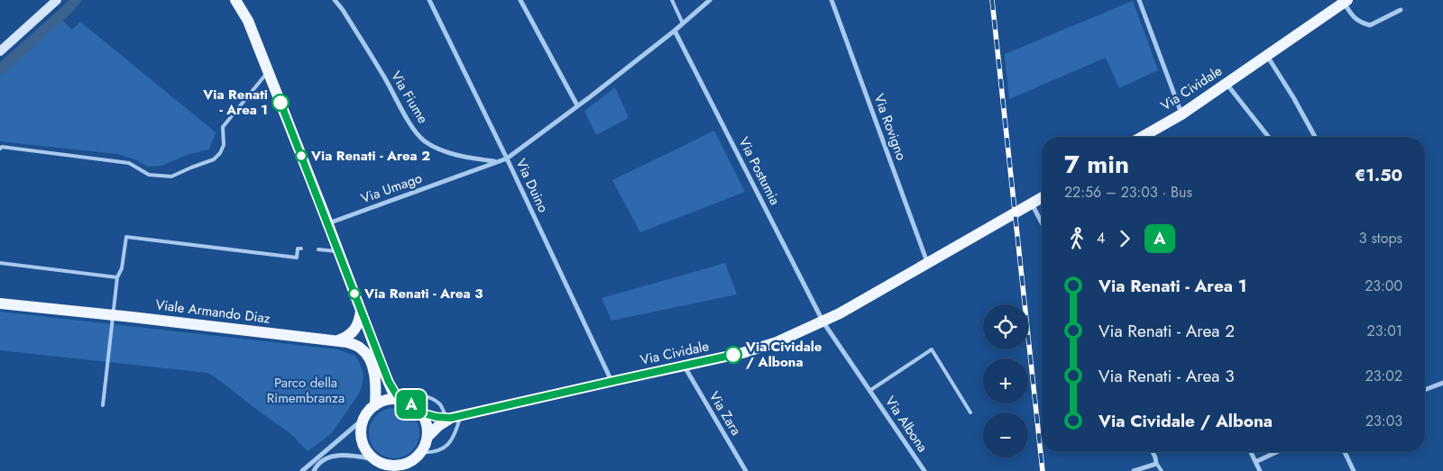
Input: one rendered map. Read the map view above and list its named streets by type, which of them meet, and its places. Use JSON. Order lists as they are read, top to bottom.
{
  "streets": {
    "main road": ["Via Cividale", "Viale Armando Diaz"],
    "street": [
      "Via Fiume",
      "Via Rovigno",
      "Via Postumia",
      "Via Duino",
      "Via Umago",
      "Via Zara",
      "Via Albona"
    ]
  },
  "crossings": [
    ["Via Cividale", "Via Rovigno"],
    ["Via Cividale", "Via Postumia"],
    ["Via Cividale", "Via Duino"],
    ["Via Cividale", "Via Zara"],
    ["Via Cividale", "Via Albona"],
    ["Via Fiume", "Via Umago"],
    ["Via Postumia", "Via Umago"],
    ["Via Postumia", "Via Albona"],
    ["Via Duino", "Via Umago"]
  ],
  "parks": ["Parco della Rimembranza"],
  "places": [
    "Via Renati - Area 1",
    "Via Renati - Area 2",
    "Via Renati - Area 3",
    "Via Cividale / Albona"
  ],
  "lines": ["bus line A"],
  "page": {
    "on_map": "A",
    "heading": ["7 min", "22:56 – 23:03 · Bus", "€1.50"],
    "legs": ["4", "A", "3 stops"],
    "list": [
      {
        "name": "Via Renati - Area 1",
        "value": "23:00"
      },
      {
        "name": "Via Renati - Area 2",
        "value": "23:01"
      },
      {
        "name": "Via Renati - Area 3",
        "value": "23:02"
      },
      {
        "name": "Via Cividale / Albona",
        "value": "23:03"
      }
    ],
    "map_buttons": ["+", "−"]
  }
}
